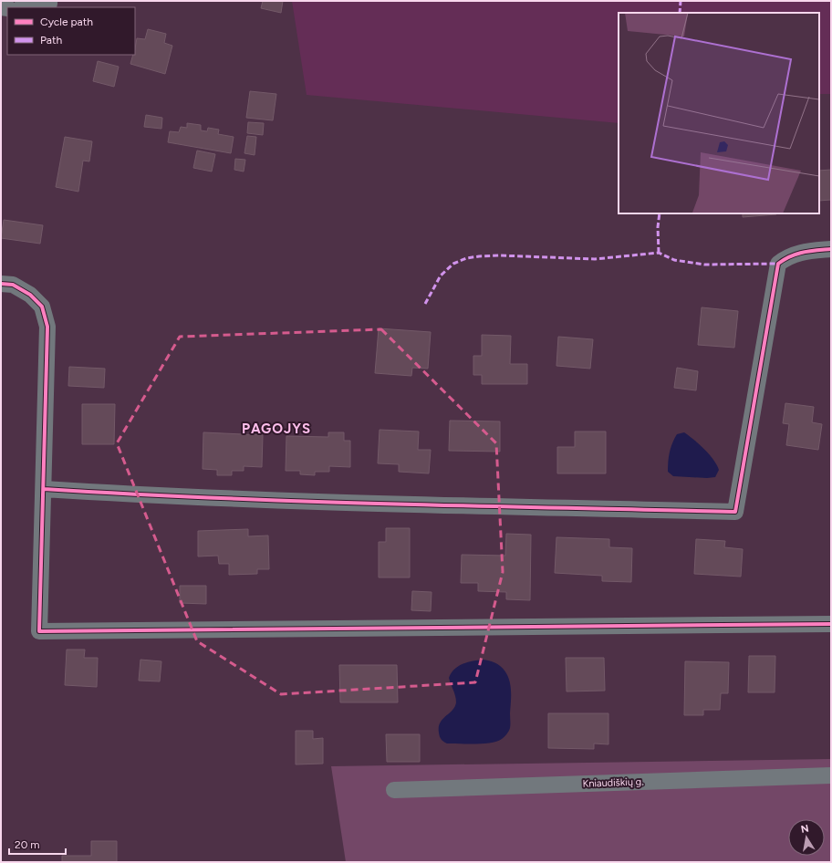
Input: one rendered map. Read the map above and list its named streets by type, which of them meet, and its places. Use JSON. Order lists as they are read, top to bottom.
{
  "streets": {
    "street": ["Kniaudiškių g."]
  },
  "districts": ["PAGOJYS"],
  "legend": ["Cycle path", "Path"],
  "scale_bar": "20 m",
  "north": "top"
}
